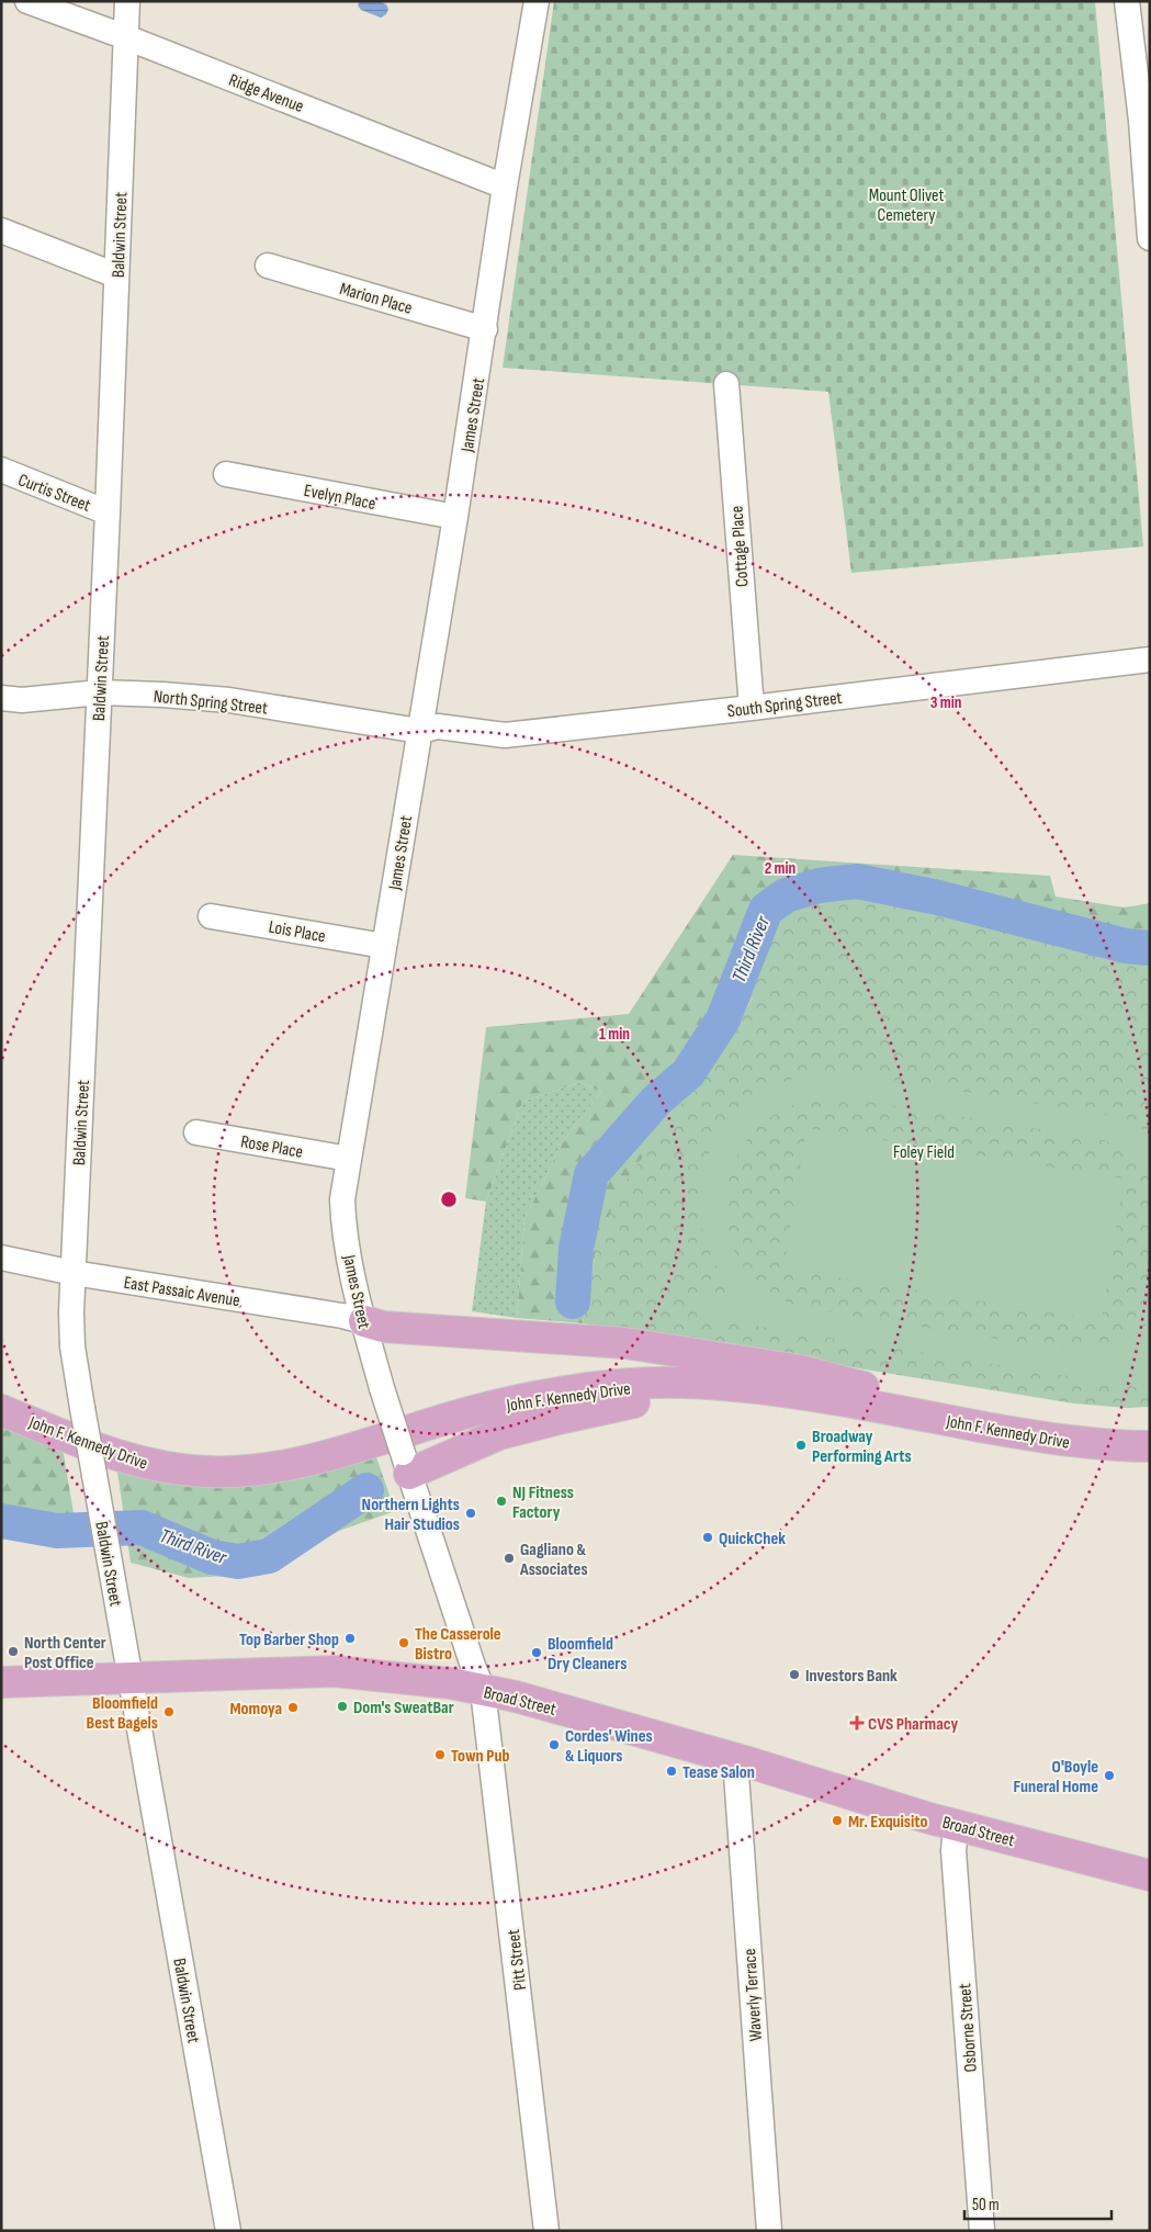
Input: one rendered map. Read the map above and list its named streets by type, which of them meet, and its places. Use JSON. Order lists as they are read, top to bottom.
{
  "streets": {
    "main road": ["John F. Kennedy Drive", "Broad Street"],
    "street": [
      "Ridge Avenue",
      "Baldwin Street",
      "Marion Place",
      "James Street",
      "Curtis Street",
      "Evelyn Place",
      "Cottage Place",
      "North Spring Street",
      "South Spring Street",
      "Lois Place",
      "Rose Place",
      "East Passaic Avenue",
      "Pitt Street",
      "Waverly Terrace",
      "Osborne Street"
    ]
  },
  "crossings": [
    ["Ridge Avenue", "Baldwin Street"],
    ["Ridge Avenue", "James Street"],
    ["Baldwin Street", "Curtis Street"],
    ["Baldwin Street", "North Spring Street"],
    ["Baldwin Street", "East Passaic Avenue"],
    ["Baldwin Street", "Broad Street"],
    ["Marion Place", "James Street"],
    ["James Street", "Evelyn Place"],
    ["James Street", "North Spring Street"],
    ["James Street", "South Spring Street"],
    ["James Street", "Lois Place"],
    ["James Street", "Rose Place"],
    ["James Street", "East Passaic Avenue"],
    ["James Street", "Broad Street"],
    ["James Street", "Pitt Street"],
    ["Cottage Place", "South Spring Street"],
    ["North Spring Street", "South Spring Street"],
    ["Broad Street", "Pitt Street"],
    ["Broad Street", "Waverly Terrace"],
    ["Broad Street", "Osborne Street"]
  ],
  "water": ["Third River"],
  "parks": ["Mount Olivet Cemetery", "Foley Field"],
  "places": {
    "other": [
      "Broadway Performing Arts",
      "NJ Fitness Factory",
      "Northern Lights Hair Studios",
      "QuickChek",
      "Gagliano & Associates",
      "Top Barber Shop",
      "The Casserole Bistro",
      "North Center Post Office",
      "Bloomfield Dry Cleaners",
      "Investors Bank",
      "Dom's SweatBar",
      "Momoya",
      "Bloomfield Best Bagels",
      "Cordes' Wines & Liquors",
      "Town Pub",
      "Tease Salon",
      "O'Boyle Funeral Home",
      "Mr. Exquisito"
    ],
    "health": ["CVS Pharmacy"]
  },
  "scale_bar": "50 m",
  "rings": ["3 min", "2 min", "1 min"]
}
